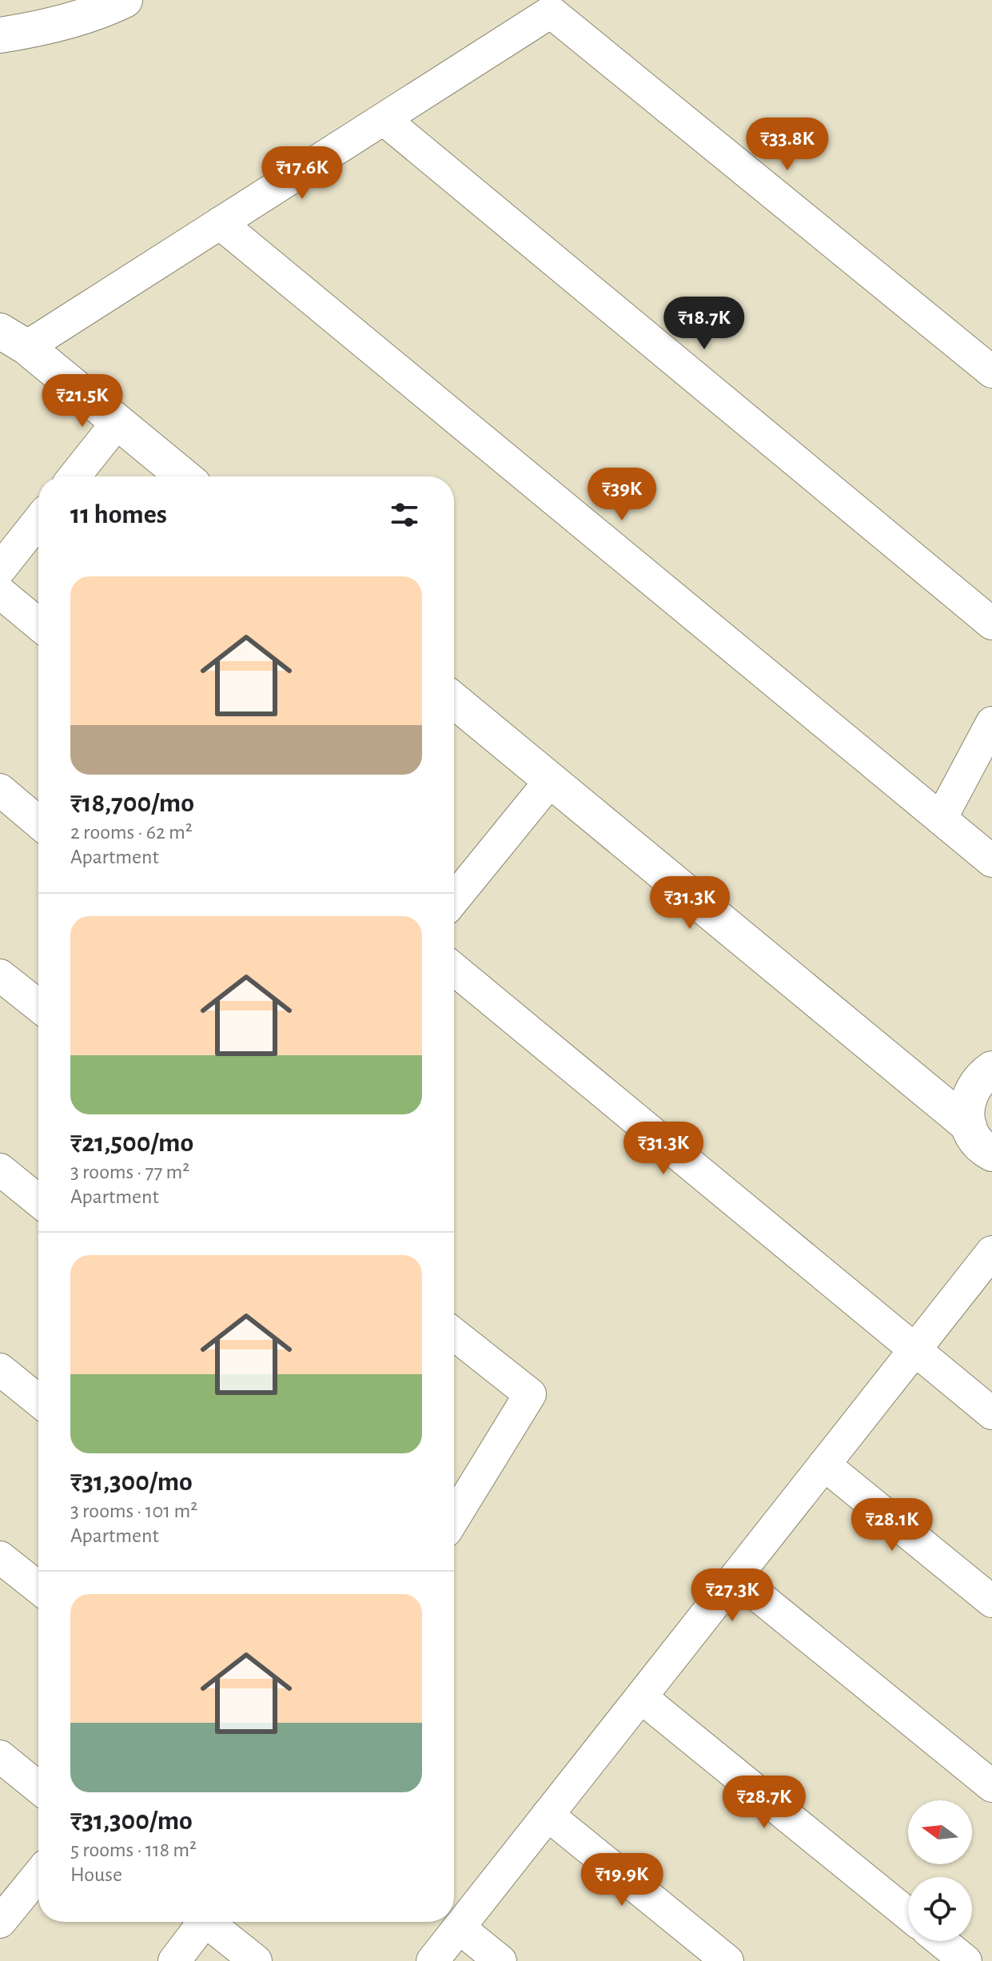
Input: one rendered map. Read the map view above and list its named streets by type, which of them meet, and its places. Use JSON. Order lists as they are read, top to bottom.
{
  "north": "left",
  "page": {
    "price": [
      "₹33.8K",
      "₹17.6K",
      "₹18.7K",
      "₹21.5K",
      "₹39K",
      "₹31.3K",
      "₹31.3K",
      "₹28.1K",
      "₹27.3K",
      "₹28.7K",
      "₹19.9K"
    ],
    "heading": "11 homes",
    "list": [
      {
        "name": "₹18,700/mo",
        "note": "2 rooms · 62 m² · Apartment"
      },
      {
        "name": "₹21,500/mo",
        "note": "3 rooms · 77 m² · Apartment"
      },
      {
        "name": "₹31,300/mo",
        "note": "3 rooms · 101 m² · Apartment"
      },
      {
        "name": "₹31,300/mo",
        "note": "5 rooms · 118 m² · House"
      }
    ]
  }
}
